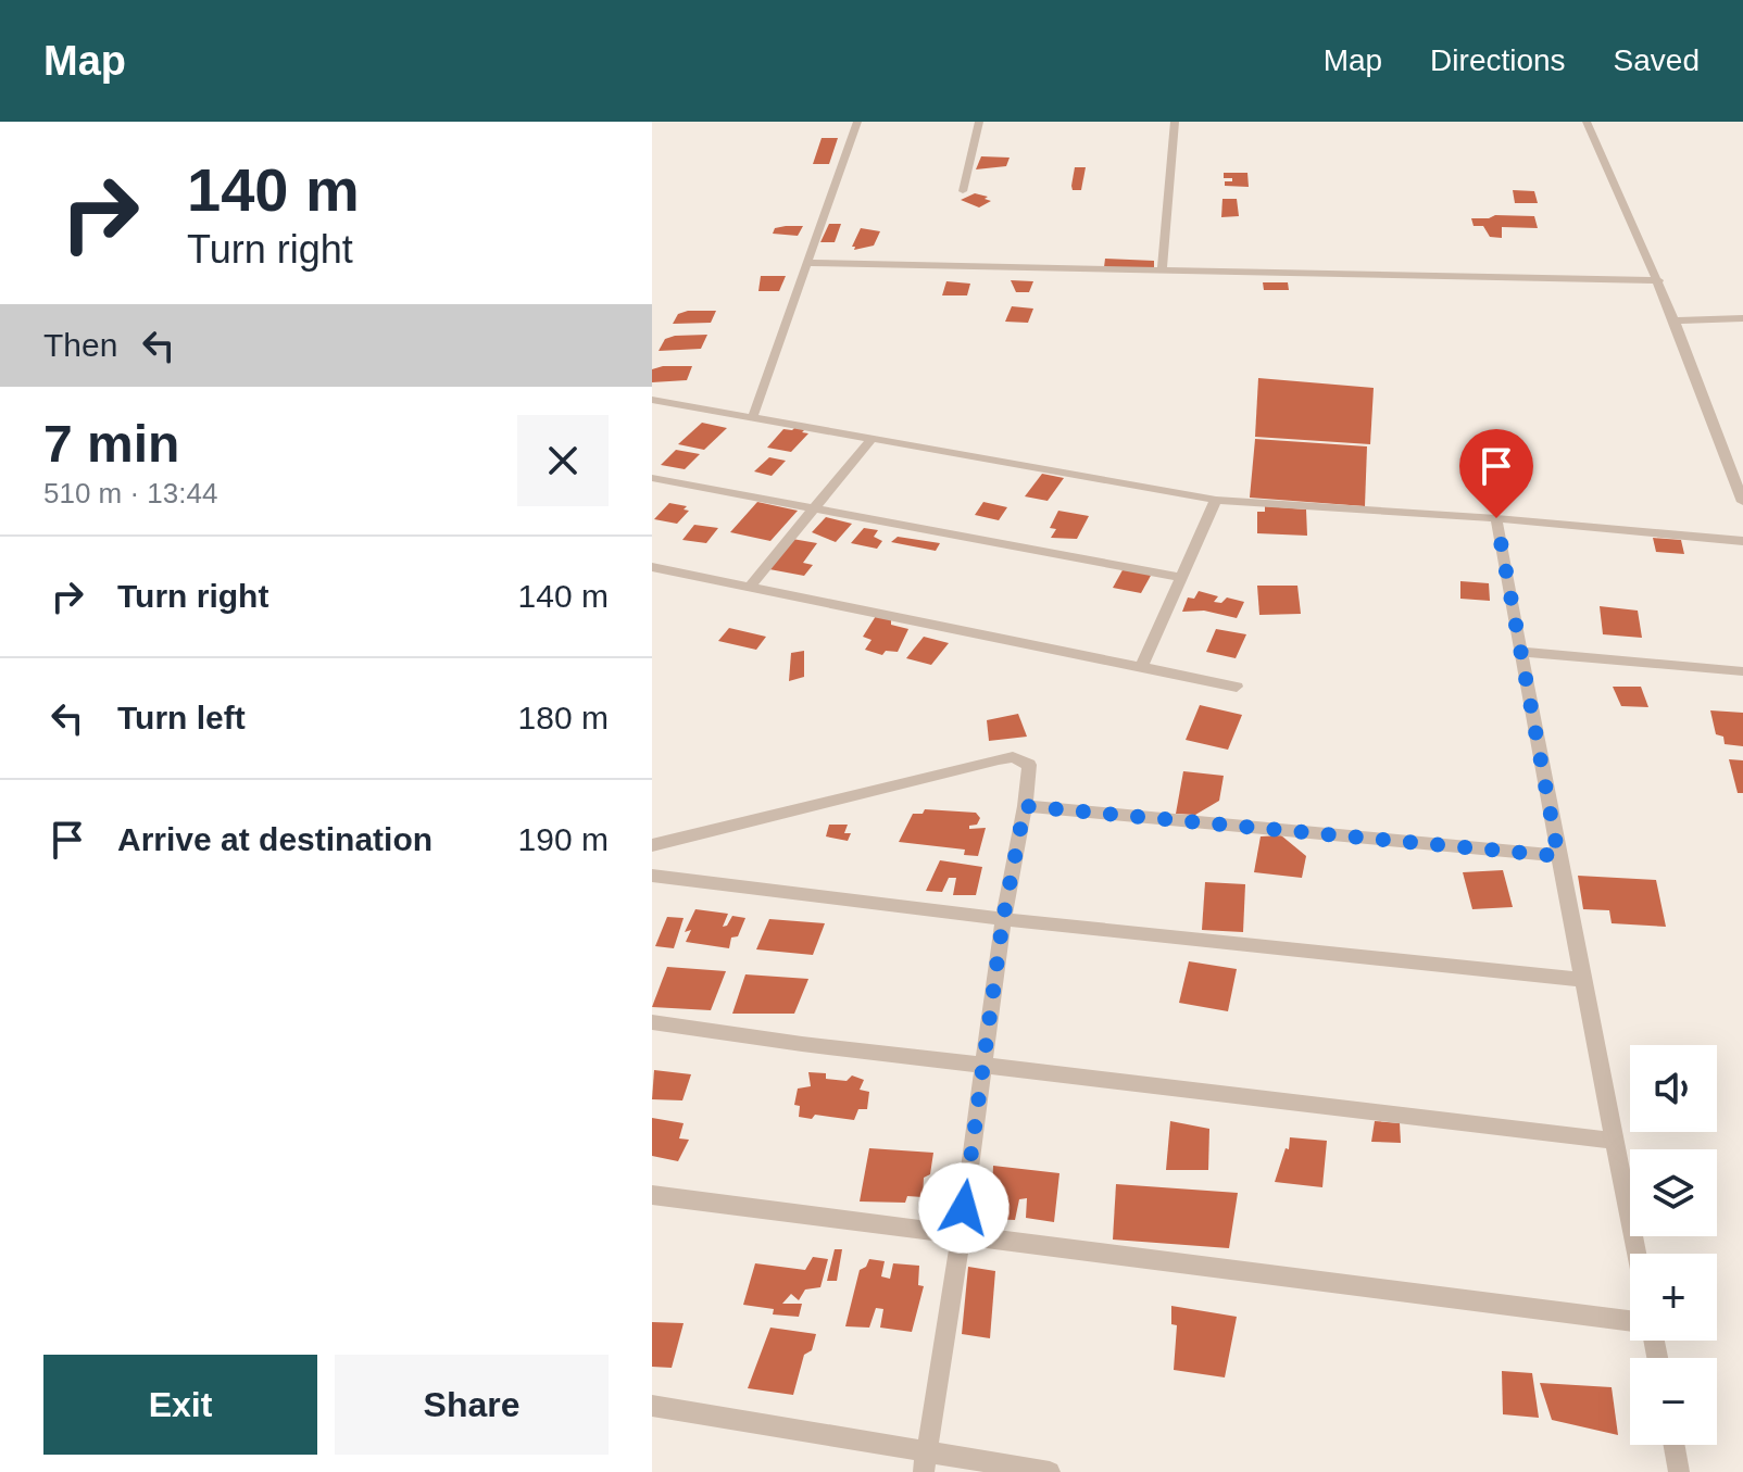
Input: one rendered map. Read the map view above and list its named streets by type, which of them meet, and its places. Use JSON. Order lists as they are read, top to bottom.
{
  "page": {
    "header": "Map",
    "nav": ["Map", "Directions", "Saved"],
    "turn": ["140 m", "Turn right"],
    "then": "Then",
    "heading": ["7 min", "510 m · 13:44"],
    "list": [
      {
        "name": "Turn right",
        "value": "140 m"
      },
      {
        "name": "Turn left",
        "value": "180 m"
      },
      {
        "name": "Arrive at destination",
        "value": "190 m"
      }
    ],
    "map_buttons": ["+", "−"],
    "buttons": ["Exit", "Share"]
  }
}
